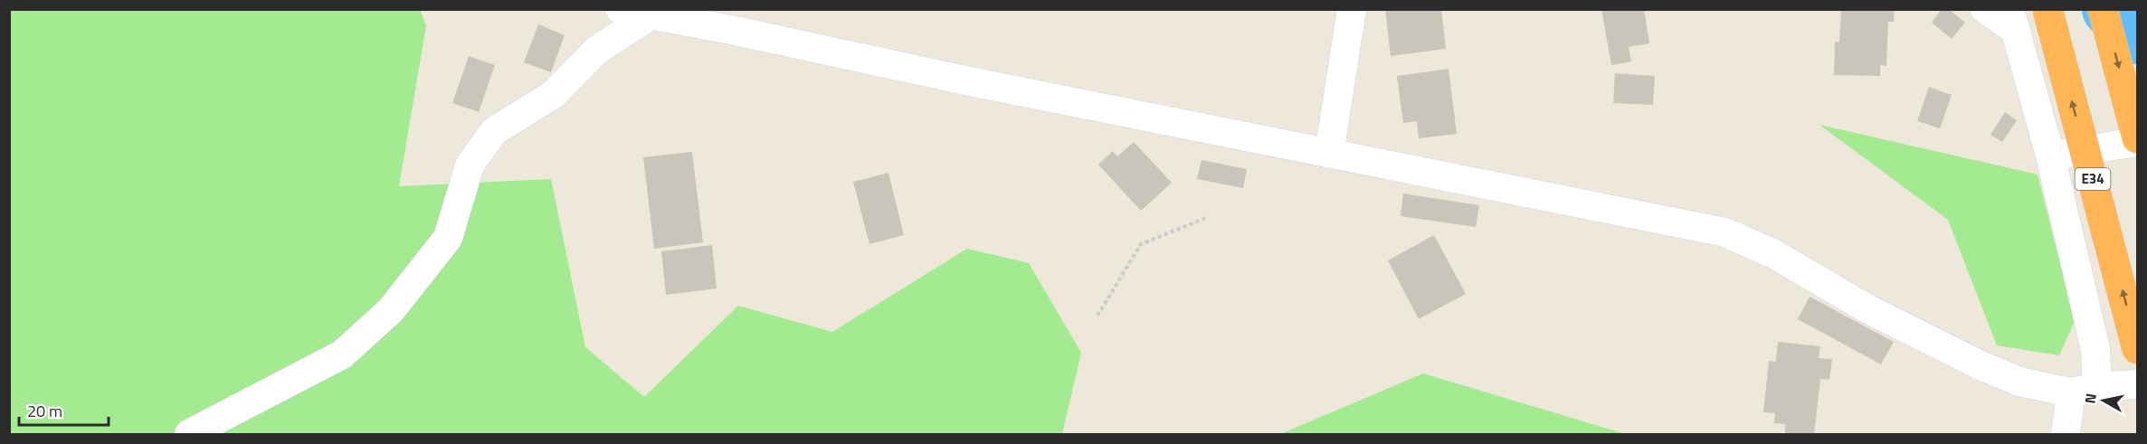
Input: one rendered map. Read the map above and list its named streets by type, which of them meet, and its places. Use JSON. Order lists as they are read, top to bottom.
{
  "streets": {
    "highway": ["E34"]
  },
  "scale_bar": "20 m",
  "north": "left"
}
